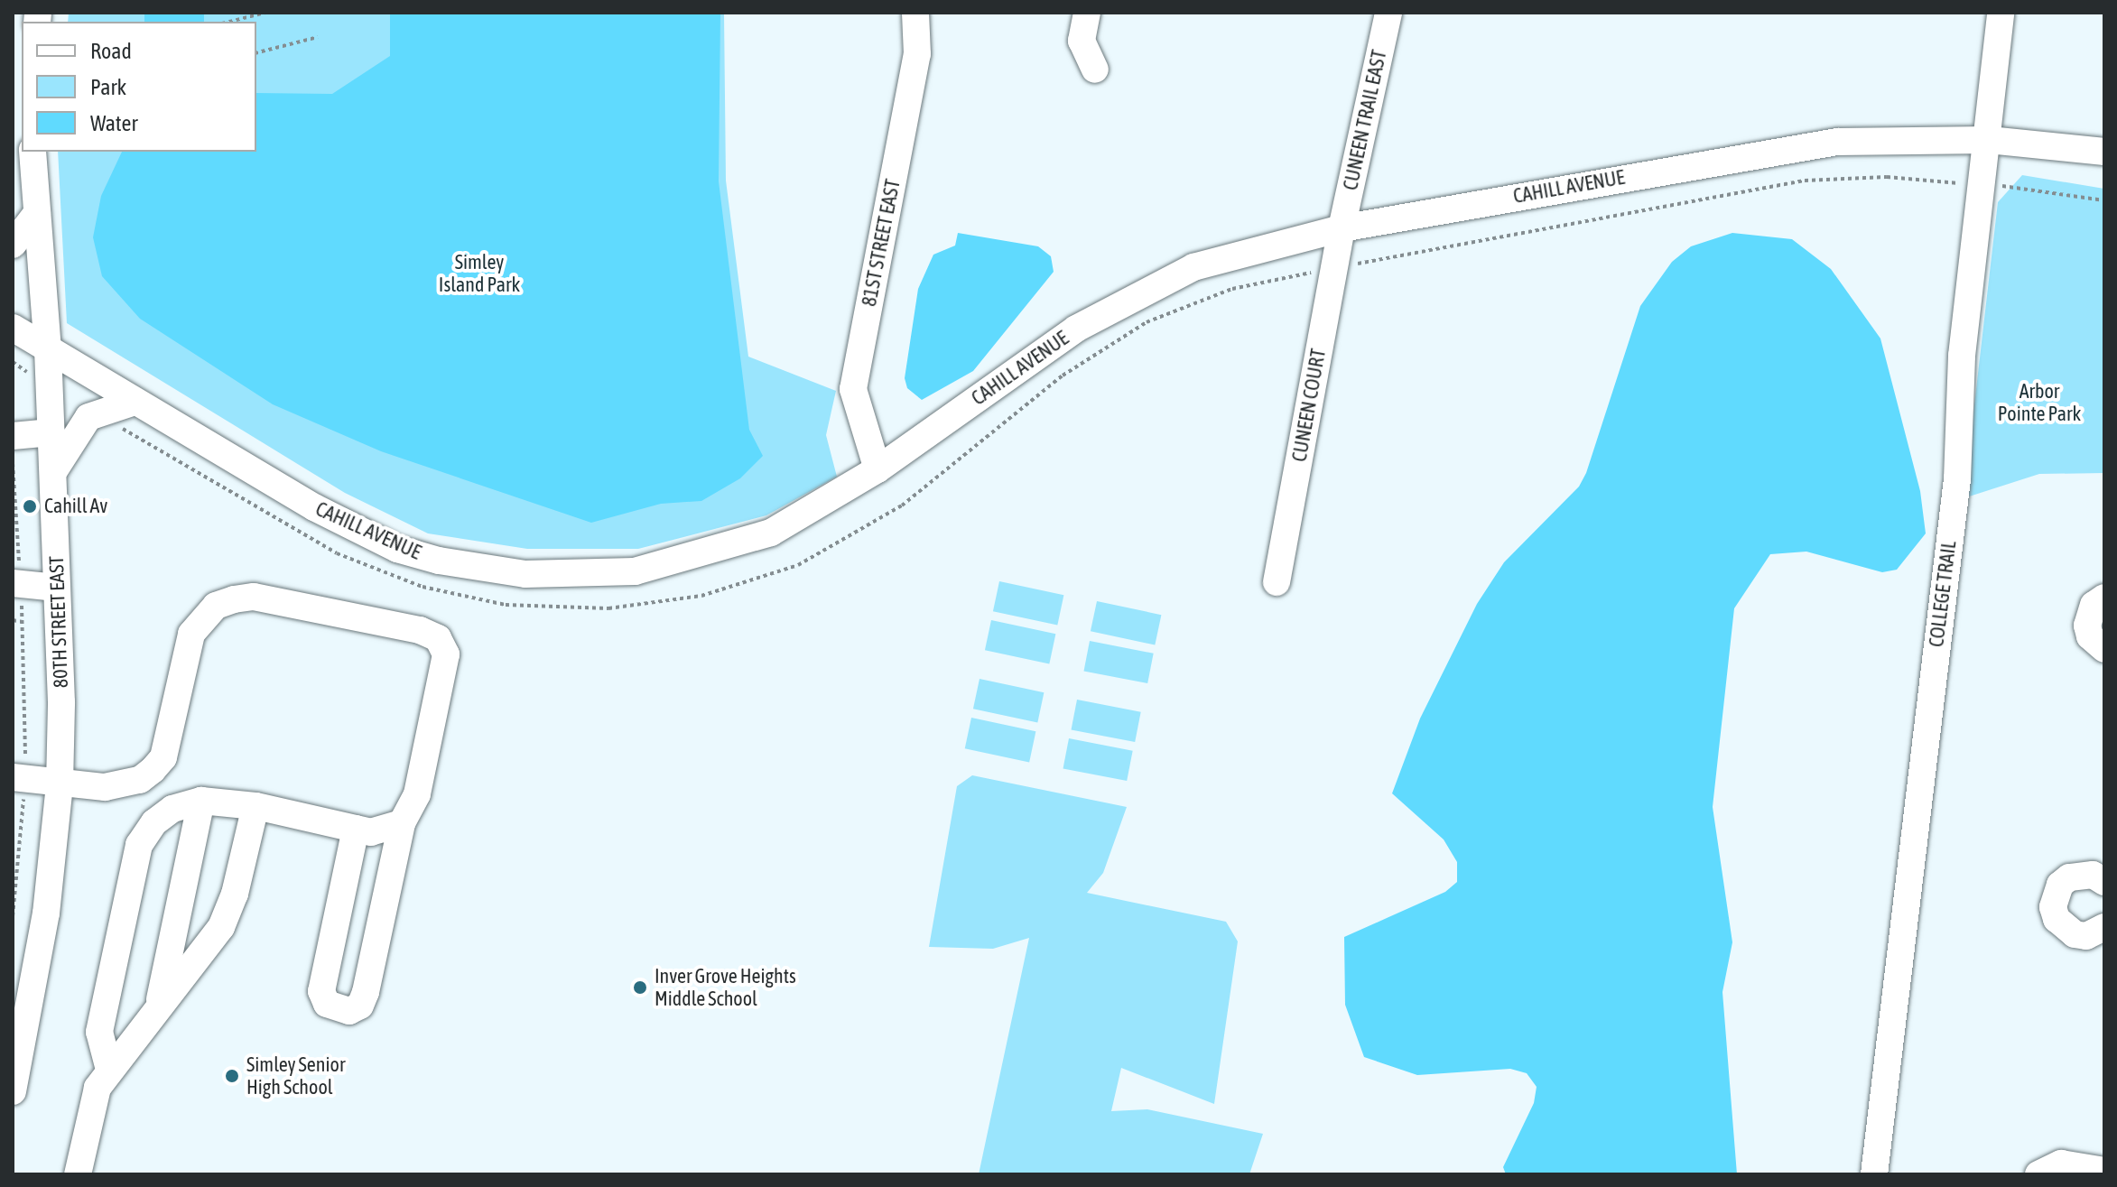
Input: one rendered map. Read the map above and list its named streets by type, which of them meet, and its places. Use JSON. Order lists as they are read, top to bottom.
{
  "streets": {
    "street": [
      "CUNEEN TRAIL EAST",
      "CAHILL AVENUE",
      "81ST STREET EAST",
      "CUNEEN COURT",
      "COLLEGE TRAIL",
      "80TH STREET EAST"
    ]
  },
  "crossings": [
    ["CUNEEN TRAIL EAST", "CAHILL AVENUE"],
    ["CUNEEN TRAIL EAST", "CUNEEN COURT"],
    ["CAHILL AVENUE", "81ST STREET EAST"],
    ["CAHILL AVENUE", "CUNEEN COURT"],
    ["CAHILL AVENUE", "COLLEGE TRAIL"],
    ["CAHILL AVENUE", "80TH STREET EAST"]
  ],
  "parks": ["Simley Island Park", "Arbor Pointe Park"],
  "places": ["Cahill Av", "Inver Grove Heights Middle School", "Simley Senior High School"],
  "legend": ["Road", "Park", "Water"]
}
